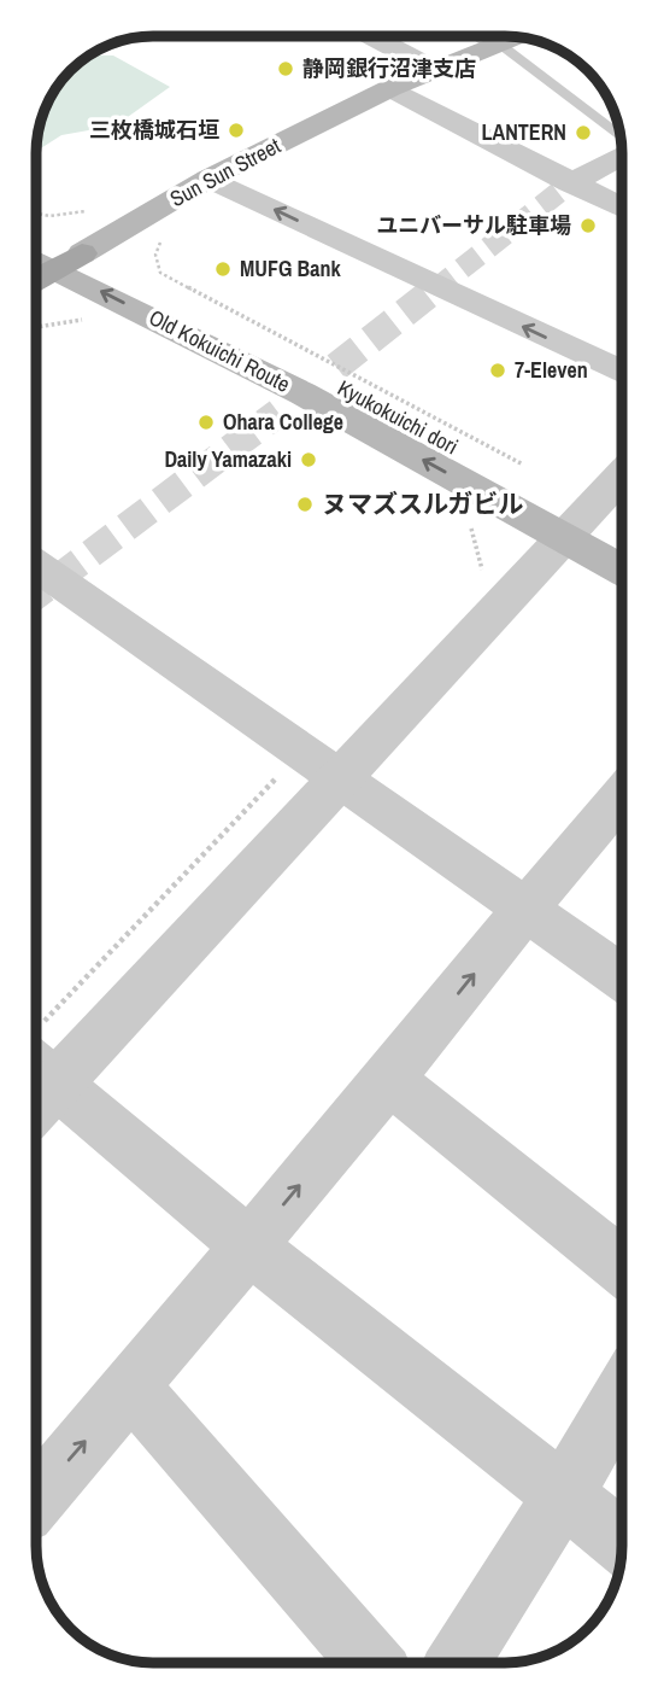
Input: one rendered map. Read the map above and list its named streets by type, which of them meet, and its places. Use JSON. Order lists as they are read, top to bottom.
{
  "streets": {
    "main road": ["Sun Sun Street", "Old Kokuichi Route"]
  },
  "crossings": [
    ["Sun Sun Street", "Old Kokuichi Route"]
  ],
  "places": [
    "静岡銀行沼津支店",
    "三枚橋城石垣",
    "LANTERN",
    "ユニバーサル駐車場",
    "MUFG Bank",
    "7-Eleven",
    "Ohara College",
    "Daily Yamazaki",
    "ヌマズスルガビル"
  ]
}
